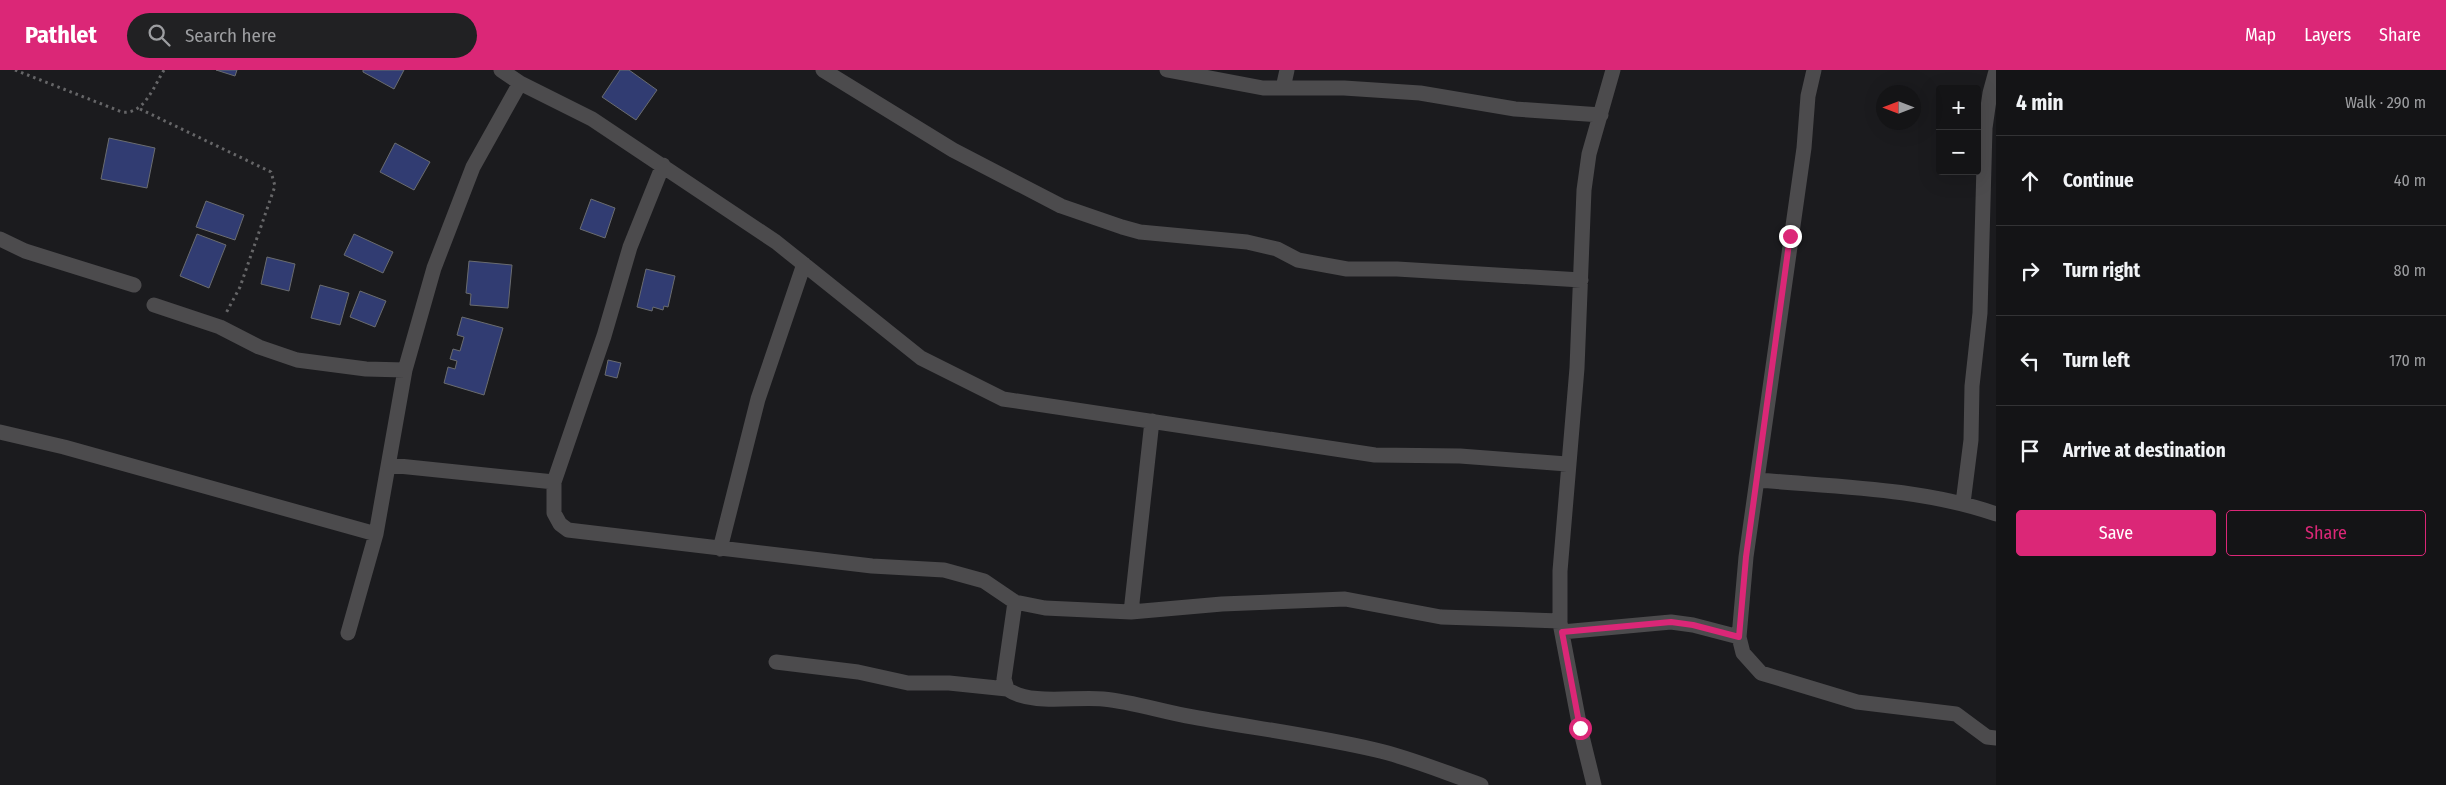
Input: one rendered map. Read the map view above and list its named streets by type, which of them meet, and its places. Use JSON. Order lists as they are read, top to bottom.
{
  "north": "left",
  "page": {
    "header": "Pathlet",
    "search": "Search here",
    "nav": ["Map", "Layers", "Share"],
    "heading": ["4 min", "Walk · 290 m"],
    "map_buttons": ["+", "−"],
    "list": [
      ["Continue", "40 m"],
      ["Turn right", "80 m"],
      ["Turn left", "170 m"],
      "Arrive at destination"
    ],
    "buttons": ["Save", "Share"]
  }
}
